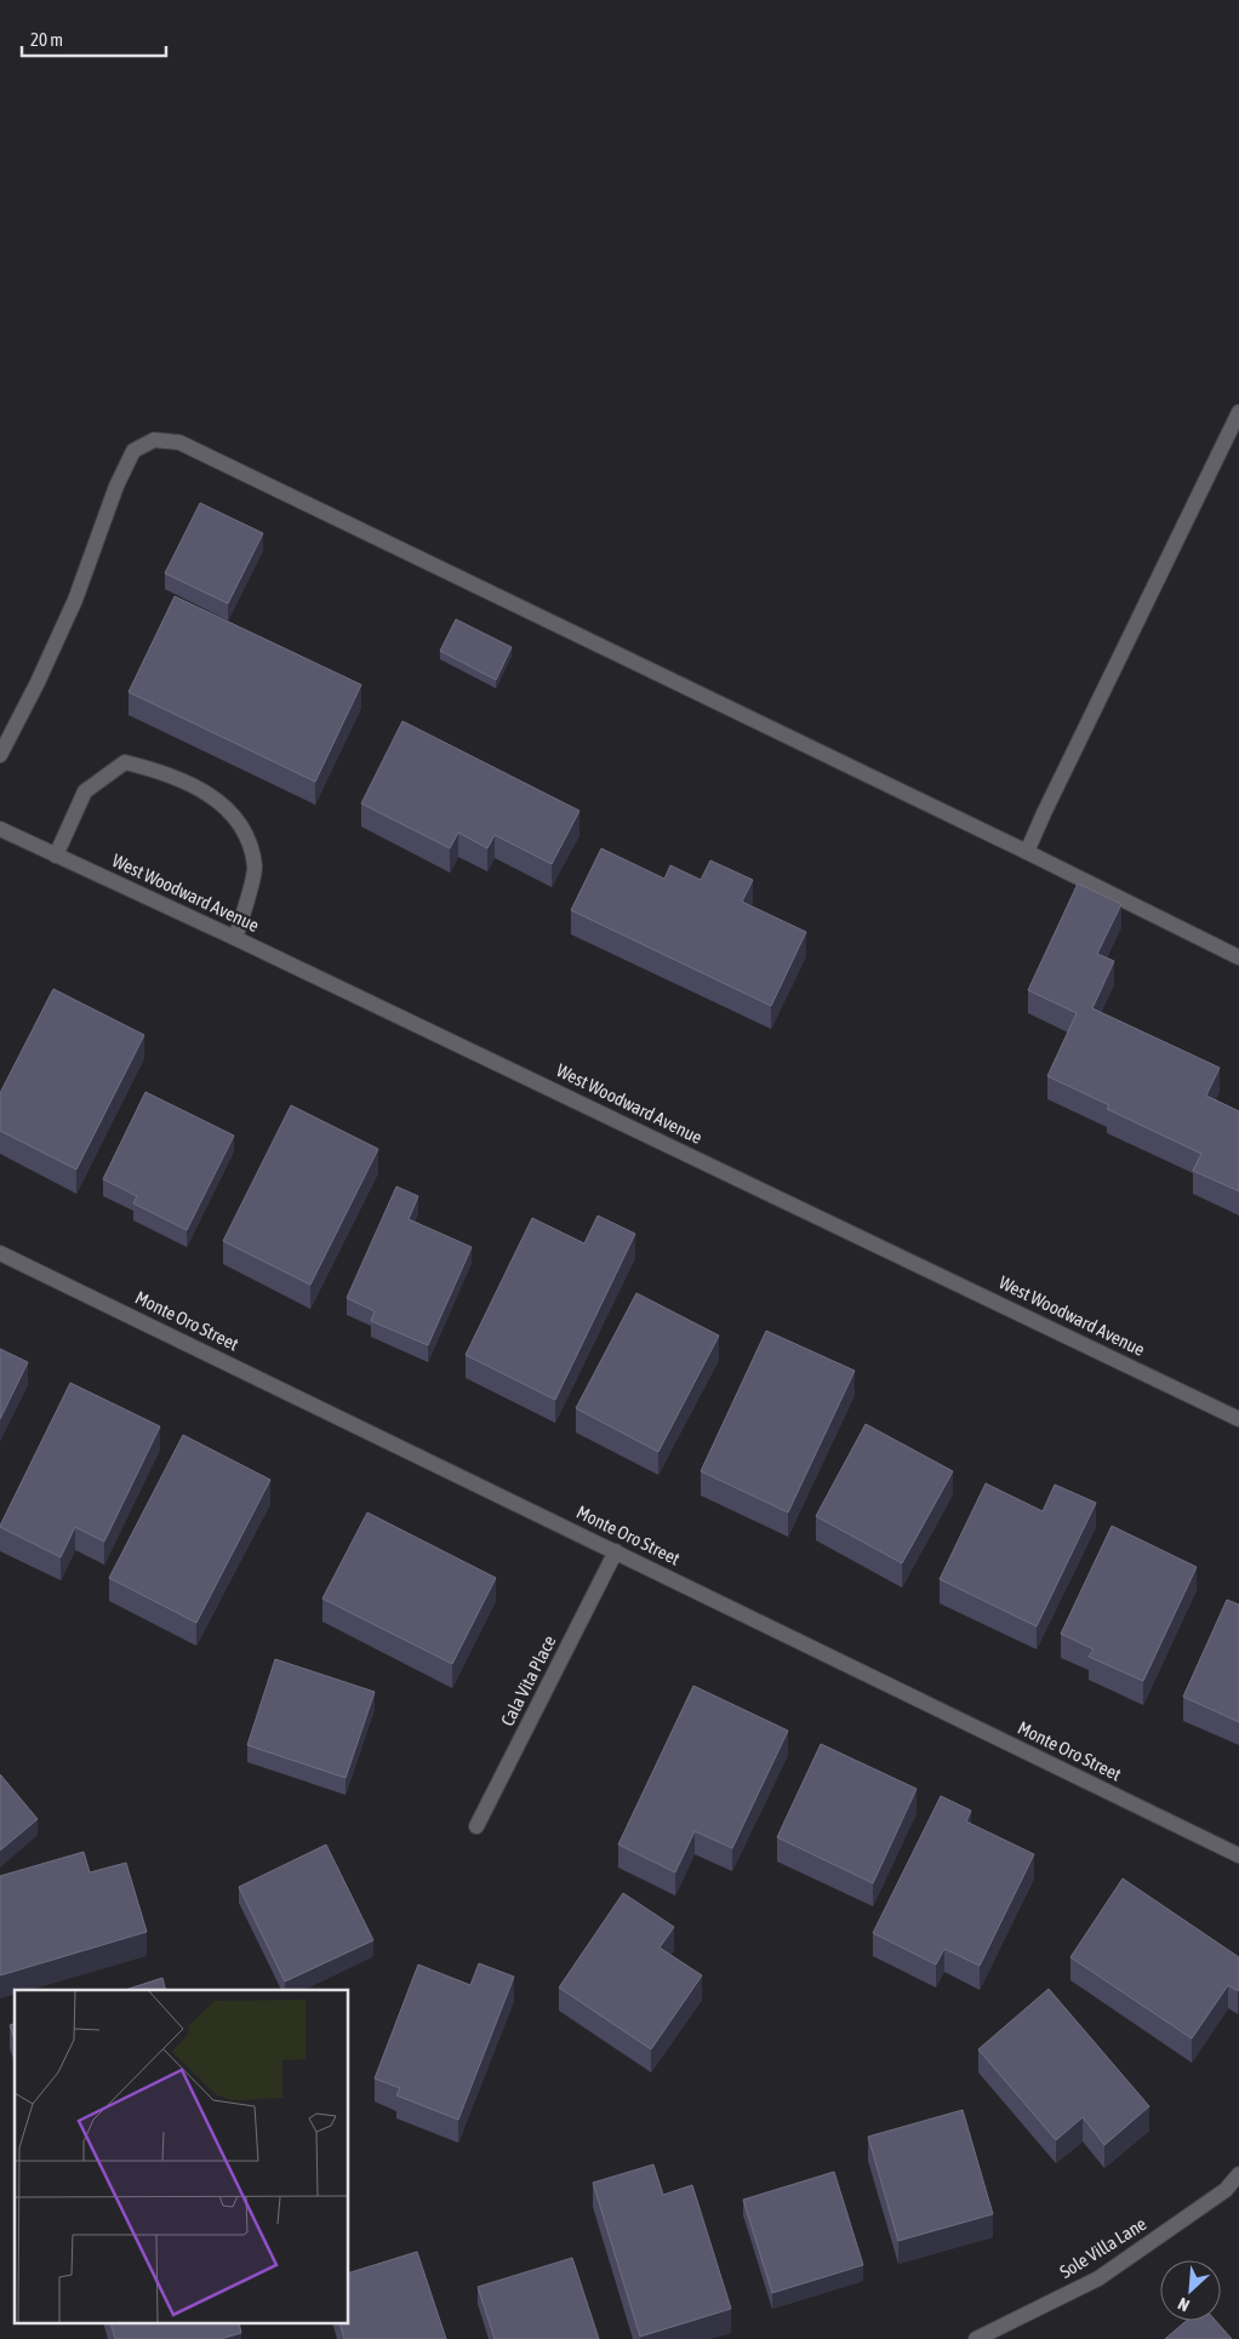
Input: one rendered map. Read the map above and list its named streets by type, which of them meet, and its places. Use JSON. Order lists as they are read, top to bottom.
{
  "streets": {
    "street": [
      "West Woodward Avenue",
      "Monte Oro Street",
      "Cala Vita Place",
      "Sole Villa Lane"
    ]
  },
  "crossings": [
    ["Monte Oro Street", "Cala Vita Place"]
  ],
  "scale_bar": "20 m",
  "north": "bottom left"
}
